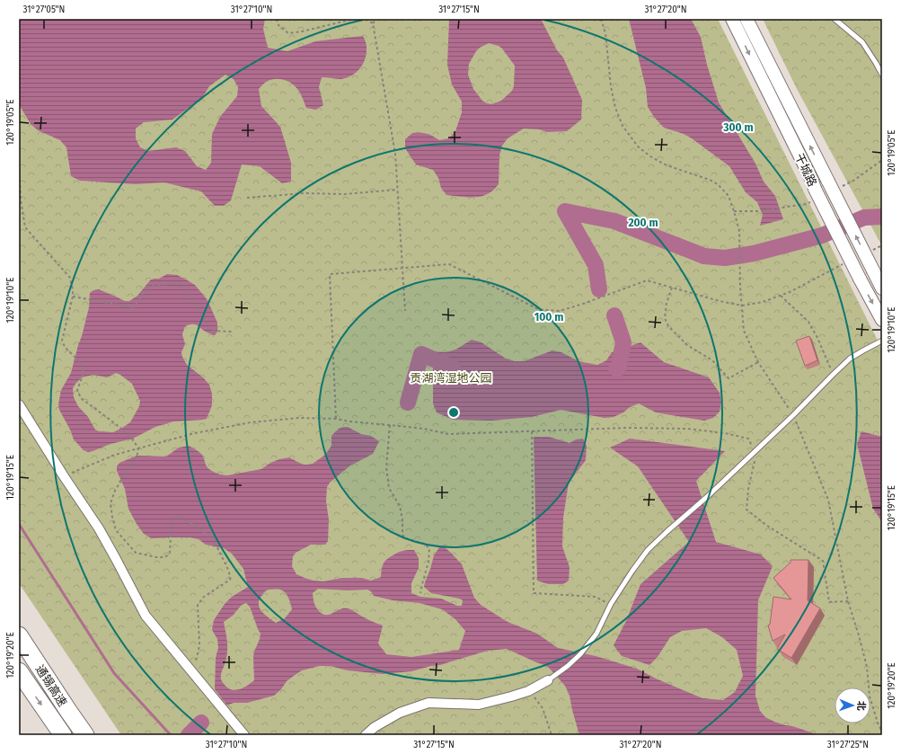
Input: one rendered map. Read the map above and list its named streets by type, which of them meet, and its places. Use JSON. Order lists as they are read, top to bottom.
{
  "streets": {
    "highway": ["通锡高速"],
    "street": ["干城路"]
  },
  "parks": ["贡湖湾湿地公园"],
  "north": "right",
  "coordinates": [
    "31°27'05\"N",
    "31°27'10\"N",
    "31°27'15\"N",
    "31°27'20\"N",
    "120°19'05\"E",
    "120°19'10\"E",
    "120°19'15\"E",
    "120°19'20\"E",
    "31°27'25\"N"
  ],
  "rings": ["300 m", "200 m", "100 m"]
}
